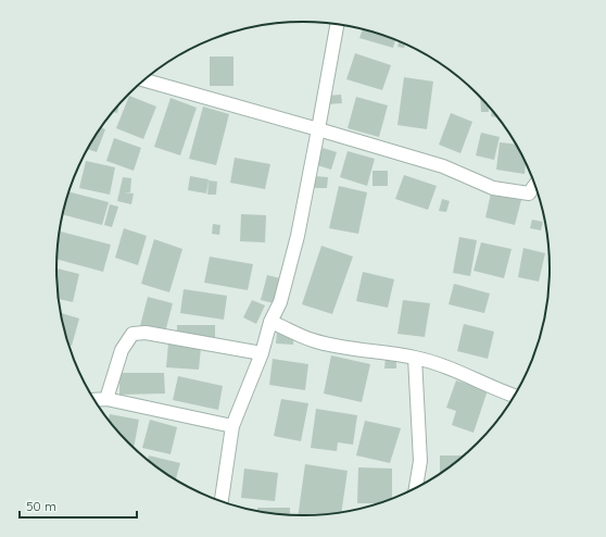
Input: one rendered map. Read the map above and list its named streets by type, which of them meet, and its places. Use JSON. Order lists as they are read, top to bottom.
{
  "scale_bar": "50 m"
}
